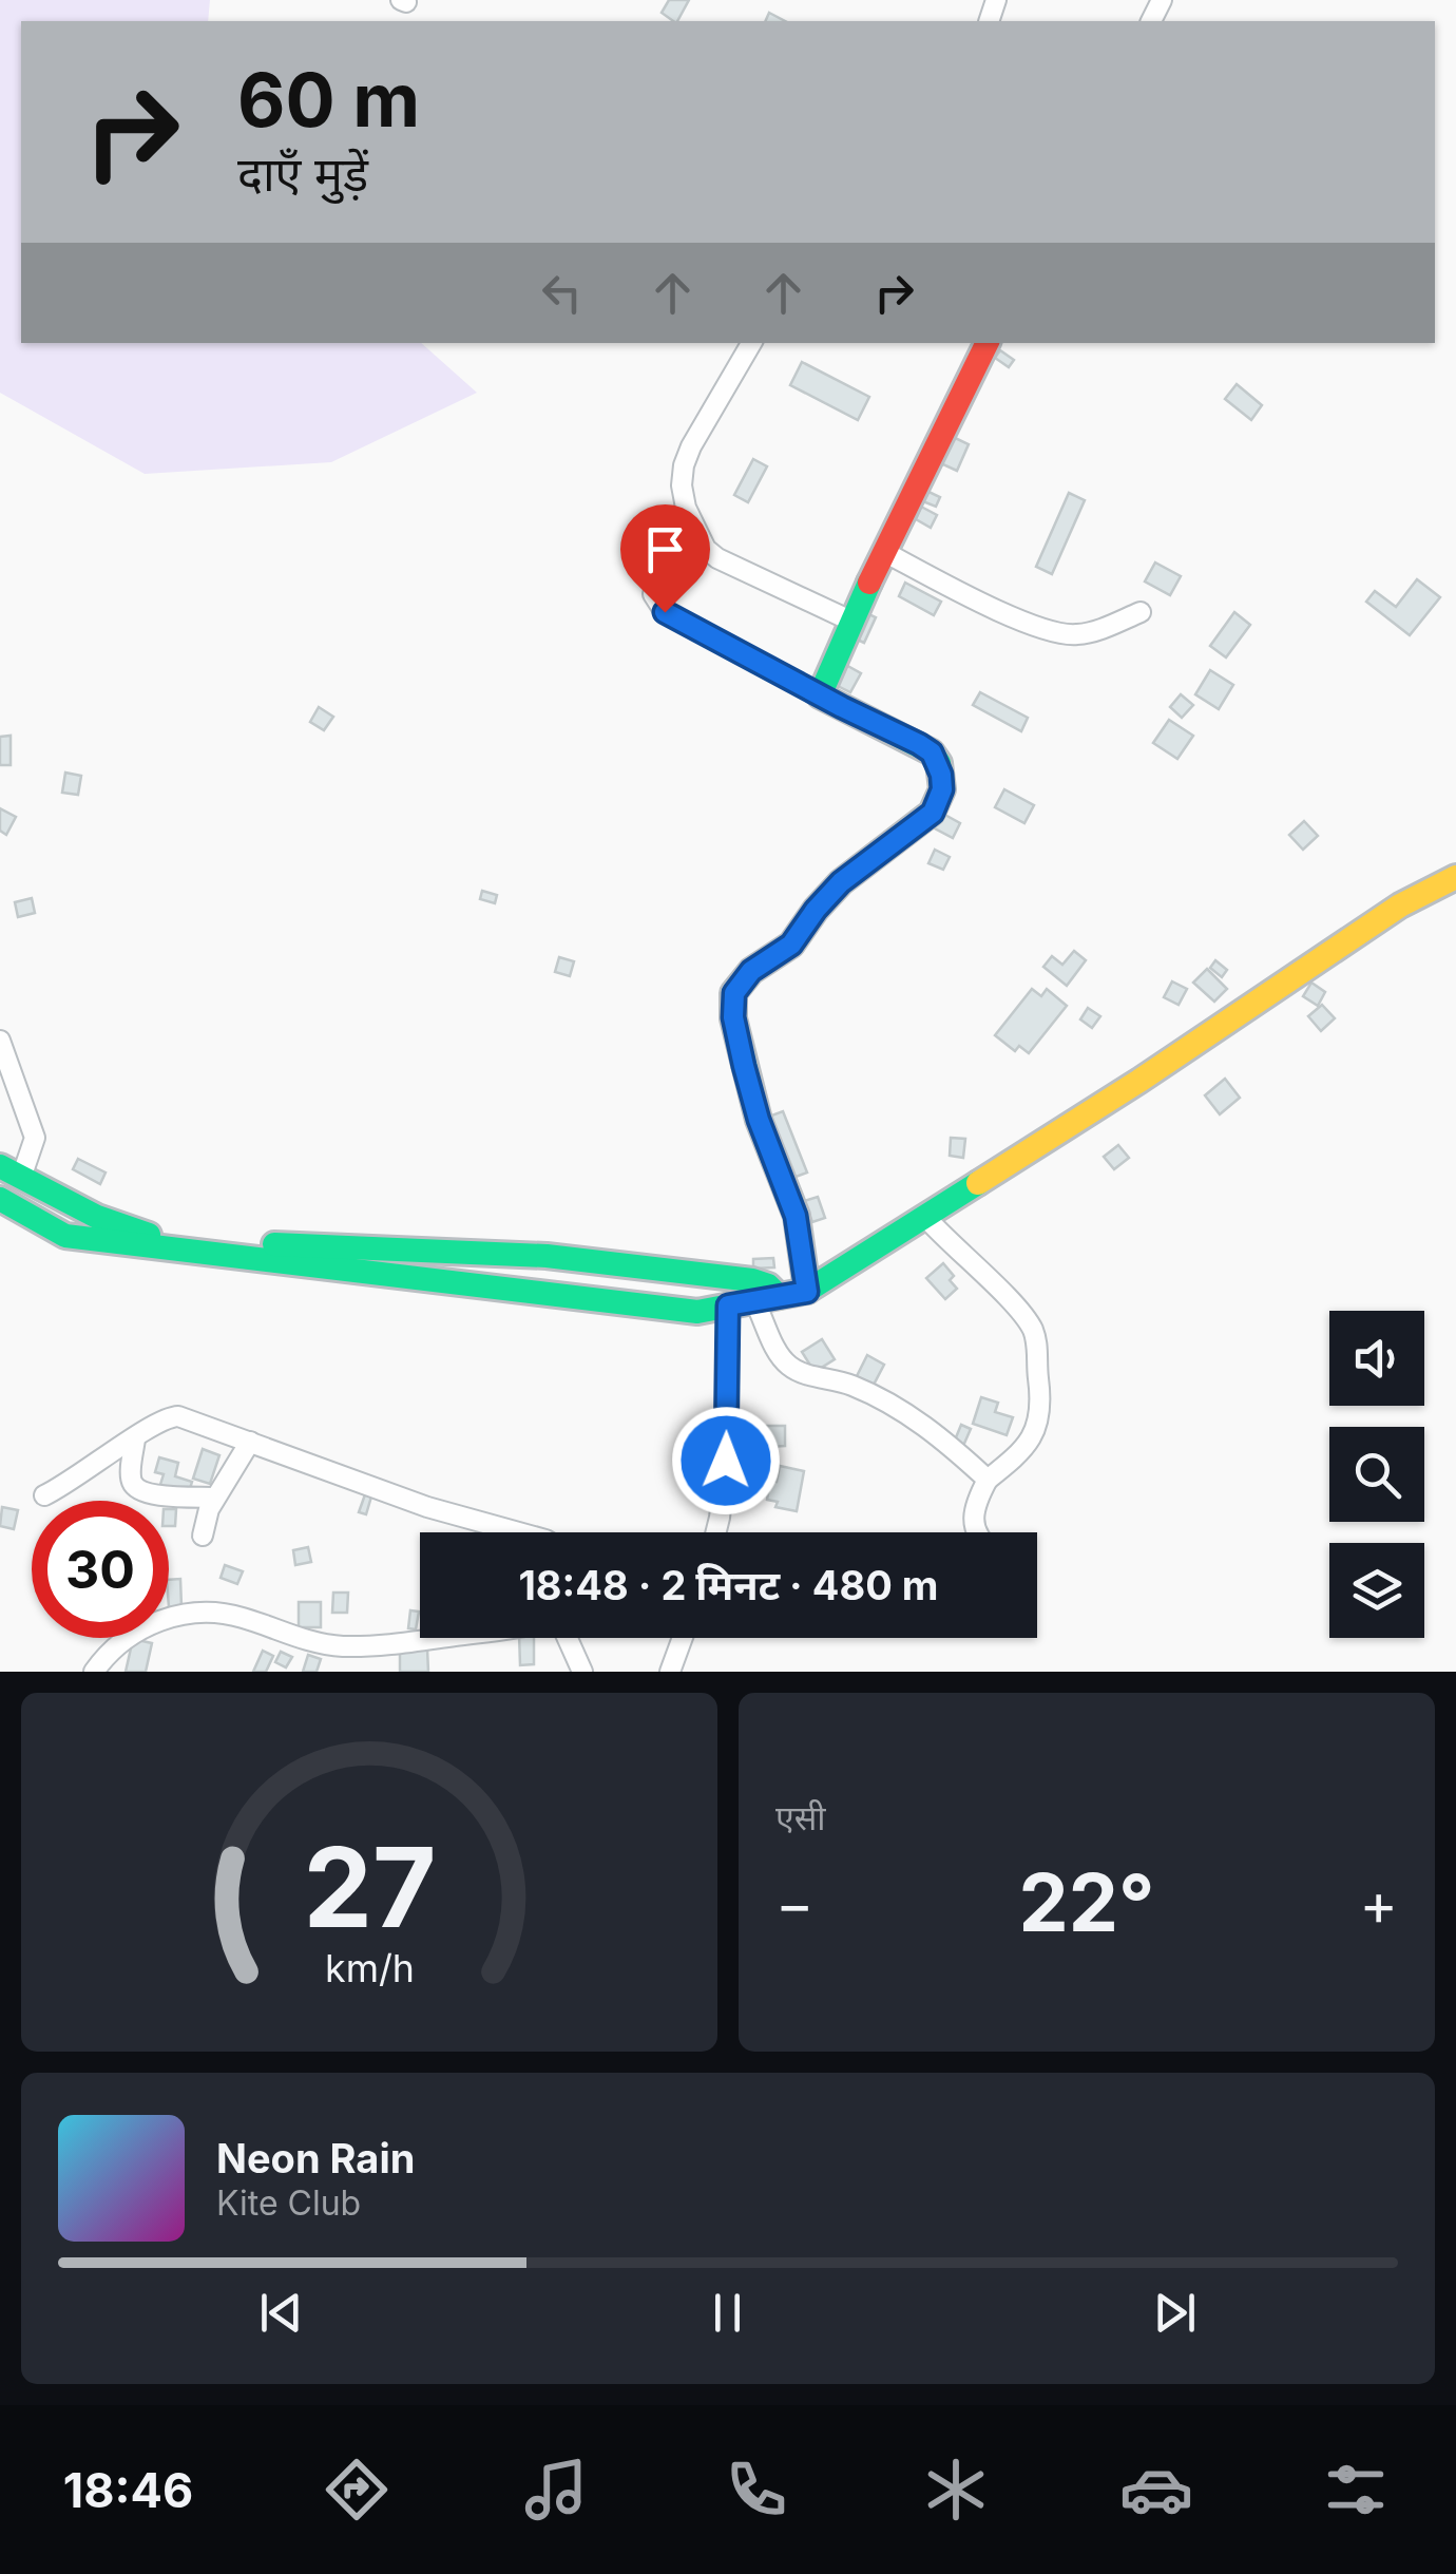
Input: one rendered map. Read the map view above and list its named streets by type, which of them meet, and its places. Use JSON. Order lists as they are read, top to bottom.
{
  "page": {
    "turn": ["60 m", "दाएँ मुड़ें"],
    "limit": "30",
    "trip": "18:48 · 2 मिनट · 480 m",
    "tile": "एसी",
    "heat": ["−", "22°", "+"],
    "song": ["Neon Rain", "Kite Club"],
    "tabs": "18:46",
    "gauge": ["27", "km/h"]
  }
}
